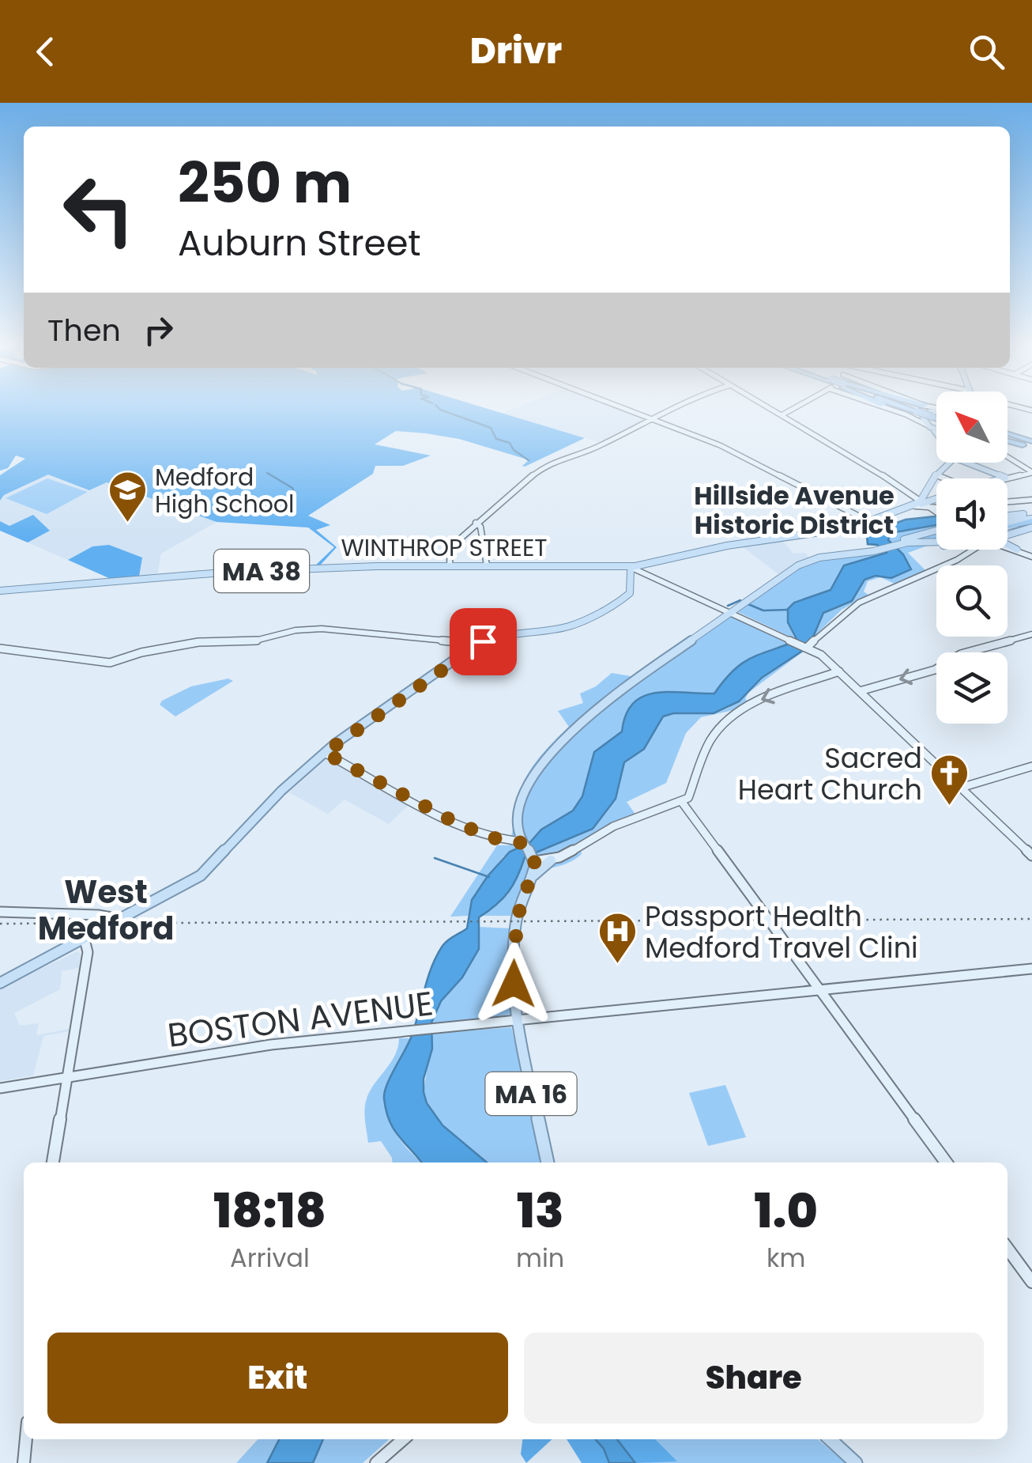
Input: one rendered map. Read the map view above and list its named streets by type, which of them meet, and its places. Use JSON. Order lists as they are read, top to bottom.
{
  "streets": {
    "main road": ["WINTHROP STREET", "MA 38", "MA 16"],
    "street": ["BOSTON AVENUE"]
  },
  "crossings": [
    ["BOSTON AVENUE", "MA 16"]
  ],
  "districts": ["Hillside Avenue Historic District", "West Medford"],
  "places": {
    "school or university": ["Medford High School"],
    "church": ["Sacred Heart Church"],
    "hospital": ["Passport Health Medford Travel Clini"]
  },
  "north": "top left",
  "page": {
    "header": "Drivr",
    "turn": ["250 m", "Auburn Street"],
    "then": "Then",
    "eta": [
      "18:18",
      "Arrival",
      "13",
      "min",
      "1.0",
      "km"
    ],
    "buttons": ["Exit", "Share"]
  }
}
